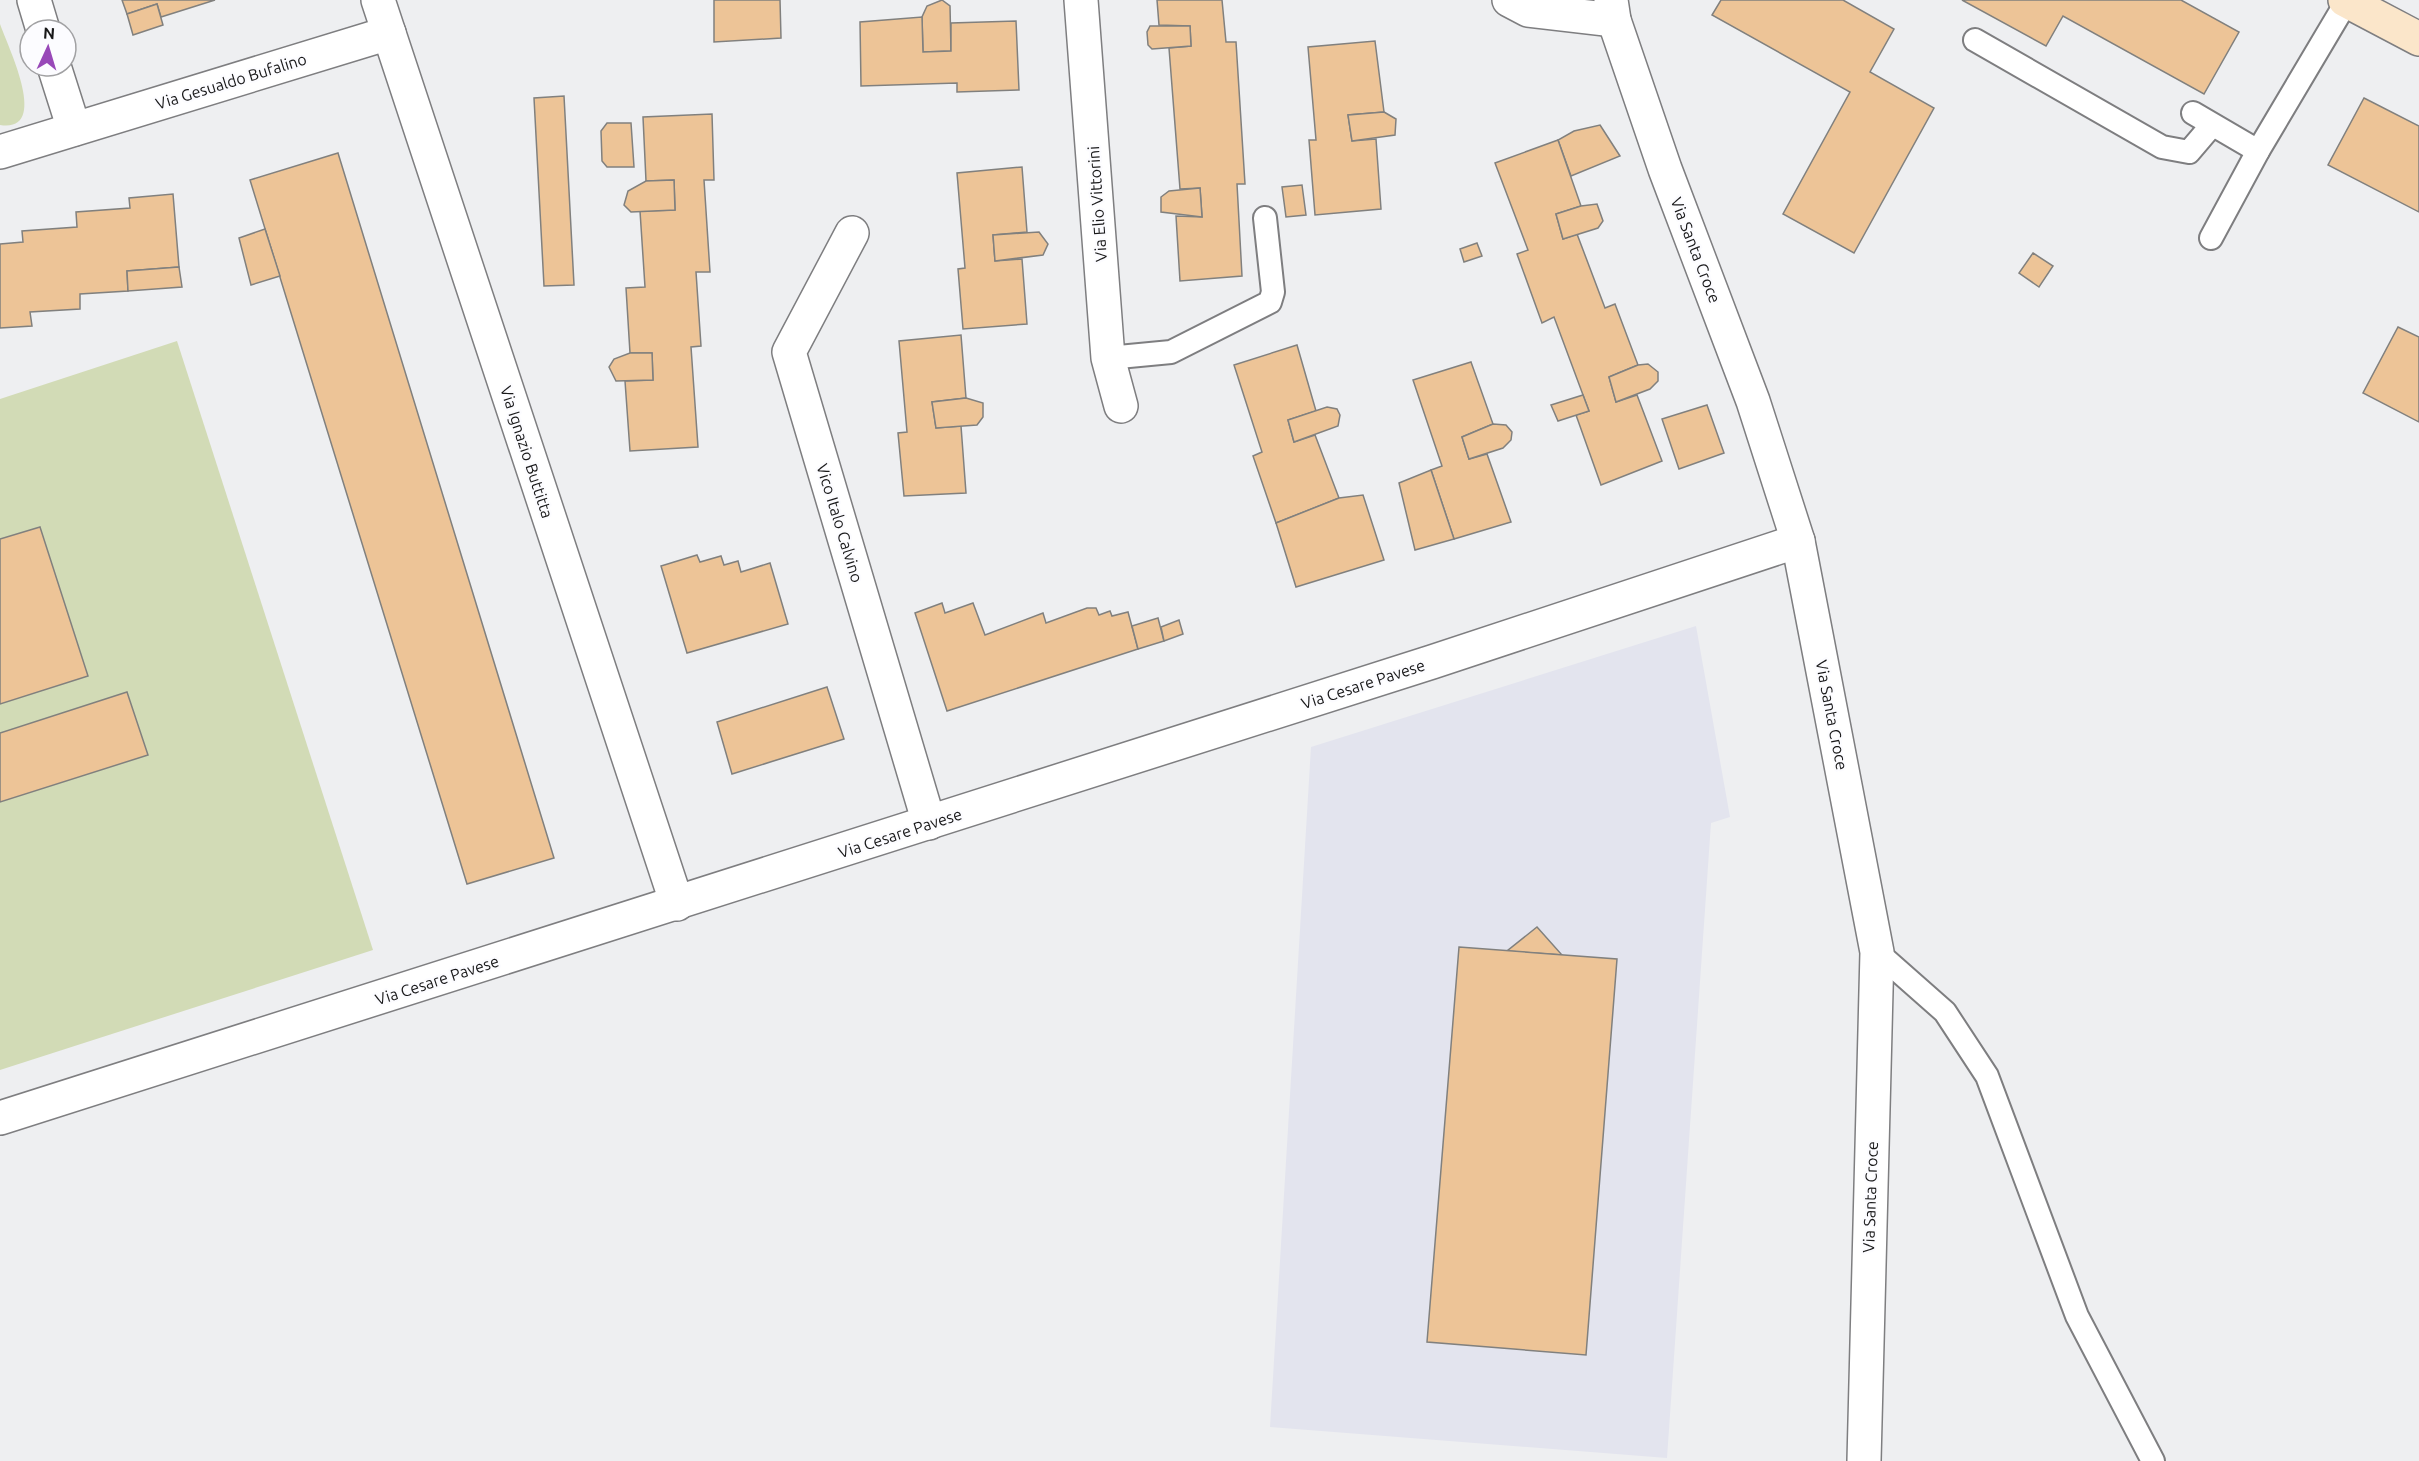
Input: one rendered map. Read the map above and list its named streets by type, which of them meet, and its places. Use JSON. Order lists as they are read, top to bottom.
{
  "streets": {
    "street": [
      "Via Gesualdo Bufalino",
      "Via Elio Vittorini",
      "Via Santa Croce",
      "Via Ignazio Buttitta",
      "Vico Italo Calvino",
      "Via Cesare Pavese"
    ]
  },
  "crossings": [
    ["Via Gesualdo Bufalino", "Via Ignazio Buttitta"],
    ["Via Santa Croce", "Via Cesare Pavese"],
    ["Via Ignazio Buttitta", "Via Cesare Pavese"],
    ["Vico Italo Calvino", "Via Cesare Pavese"]
  ],
  "north": "top"
}
